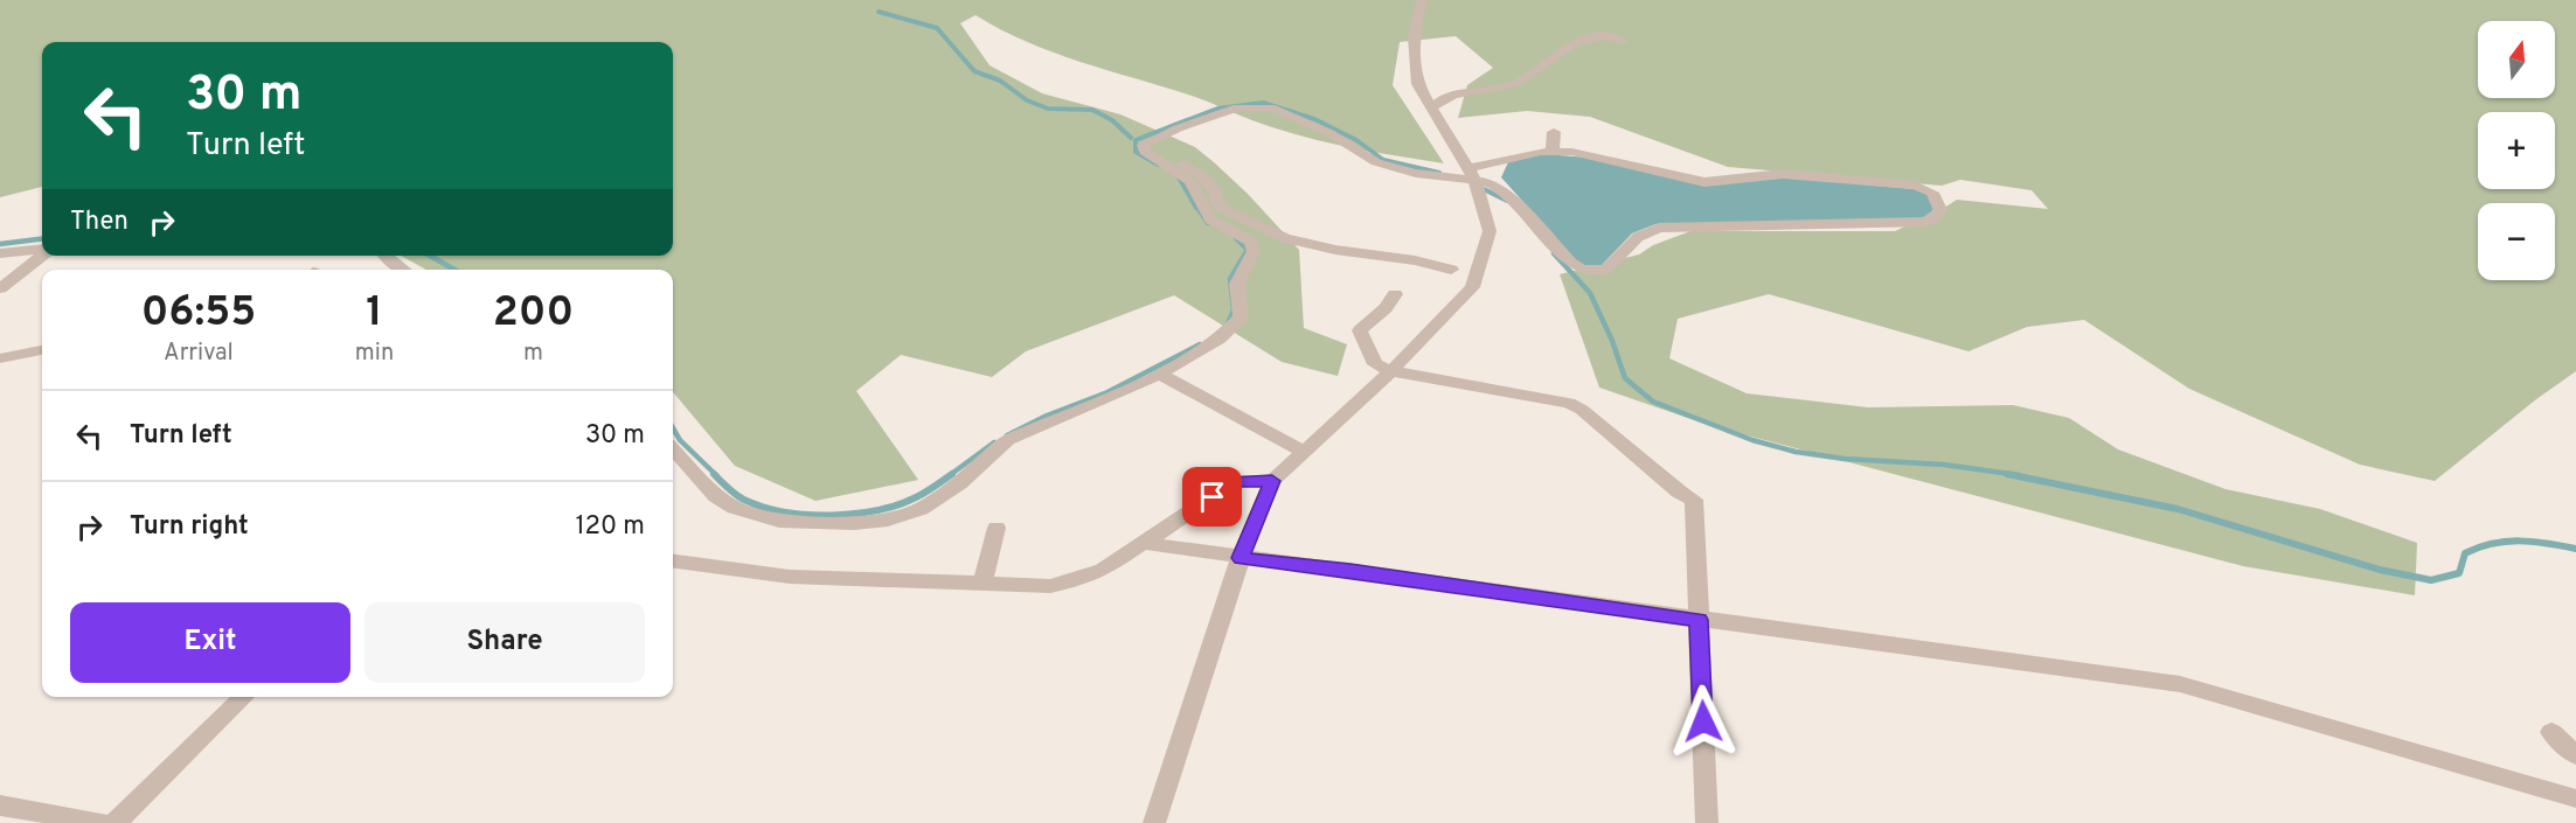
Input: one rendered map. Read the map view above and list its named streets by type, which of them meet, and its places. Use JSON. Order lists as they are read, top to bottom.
{
  "north": "top",
  "page": {
    "map_buttons": ["+", "−"],
    "turn": ["30 m", "Turn left"],
    "then": "Then",
    "eta": [
      "06:55",
      "Arrival",
      "1",
      "min",
      "200",
      "m"
    ],
    "list": [
      {
        "name": "Turn left",
        "value": "30 m"
      },
      {
        "name": "Turn right",
        "value": "120 m"
      }
    ],
    "buttons": ["Exit", "Share"]
  }
}
